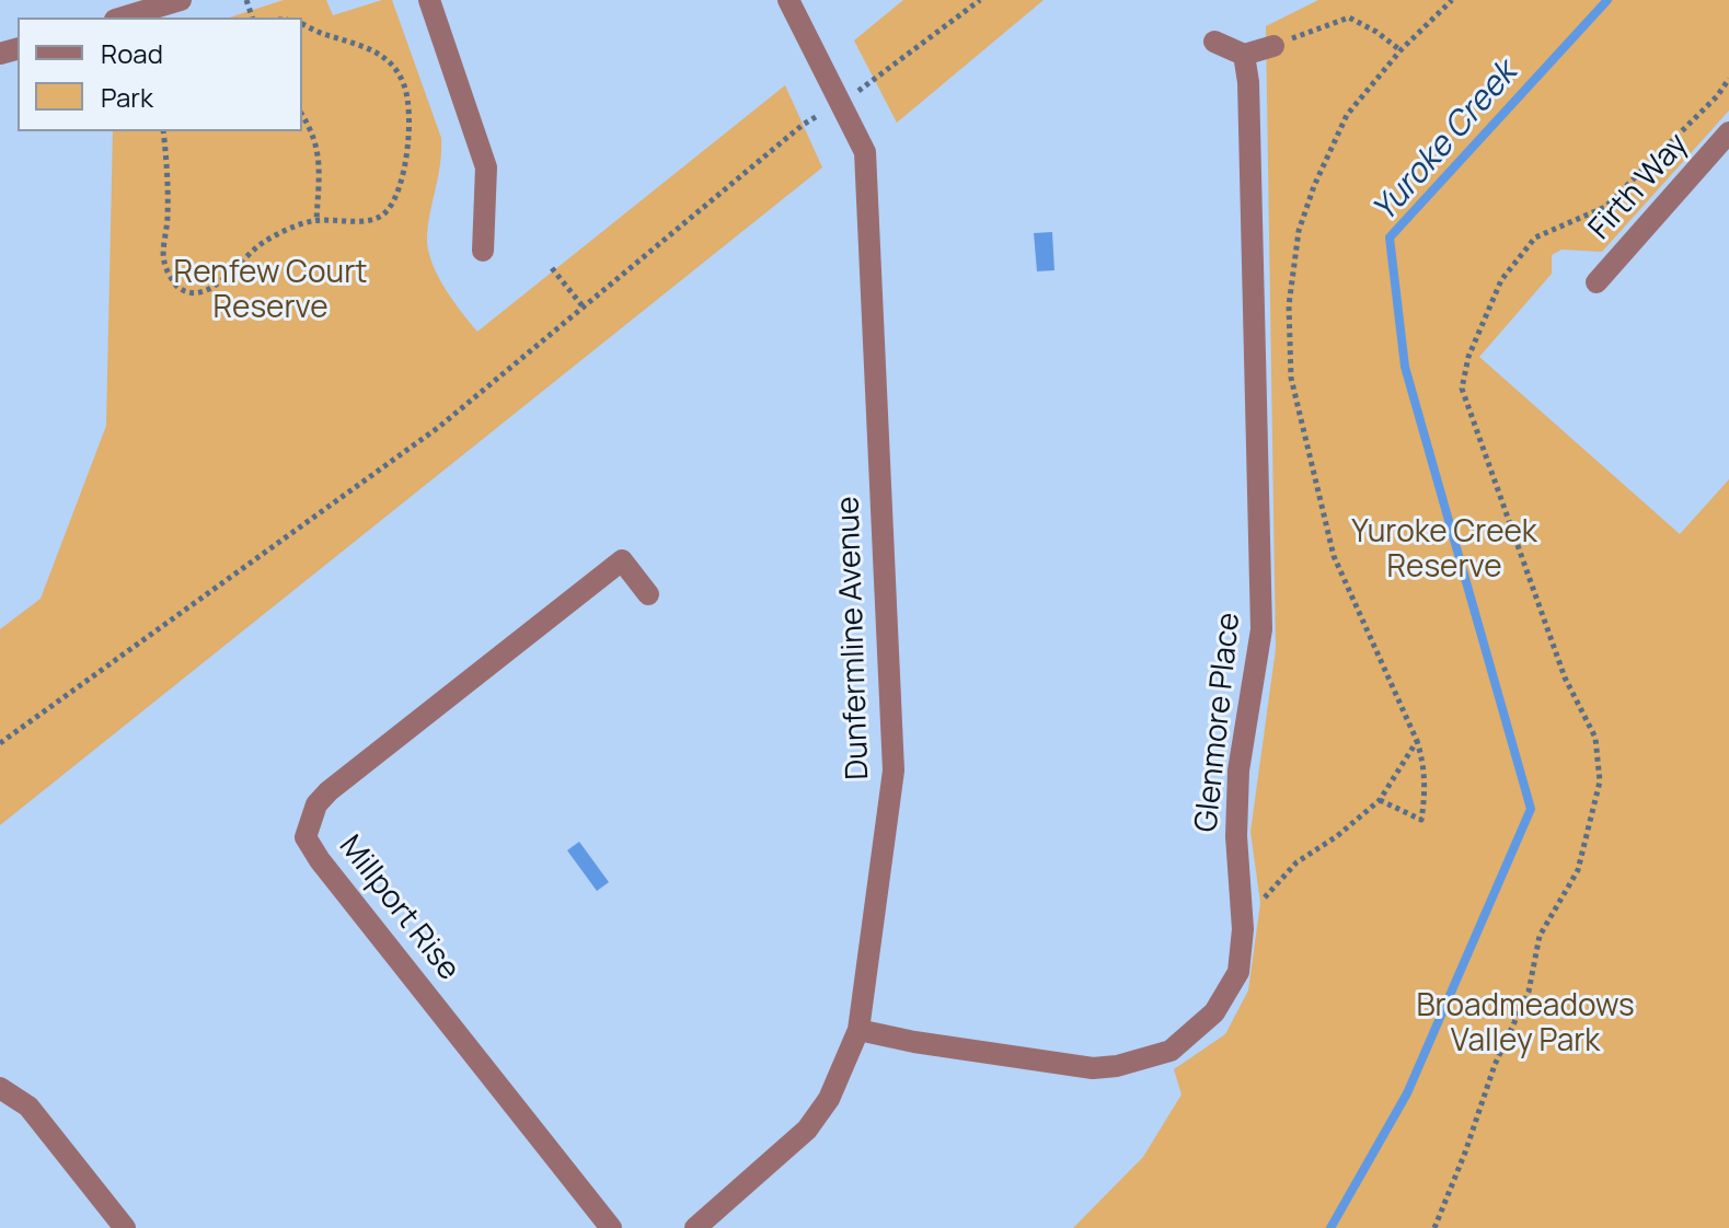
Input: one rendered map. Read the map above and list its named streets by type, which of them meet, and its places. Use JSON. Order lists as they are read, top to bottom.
{
  "streets": {
    "street": [
      "Firth Way",
      "Dunfermline Avenue",
      "Glenmore Place",
      "Millport Rise"
    ]
  },
  "crossings": [
    ["Dunfermline Avenue", "Glenmore Place"]
  ],
  "water": ["Yuroke Creek"],
  "parks": ["Renfew Court Reserve", "Yuroke Creek Reserve", "Broadmeadows Valley Park"],
  "legend": ["Road", "Park"]
}
